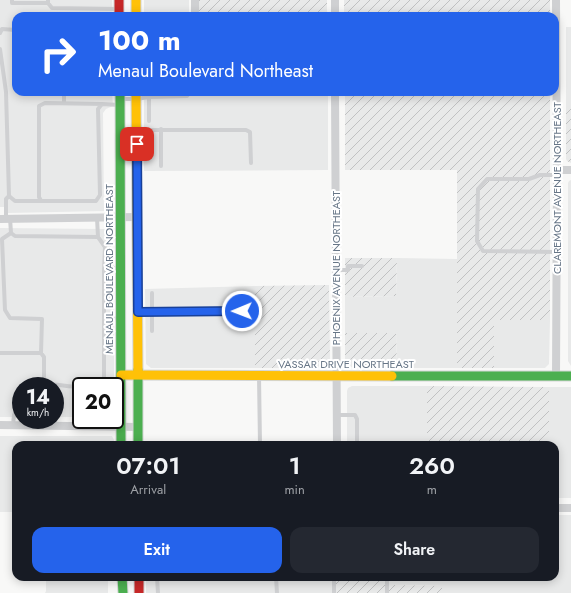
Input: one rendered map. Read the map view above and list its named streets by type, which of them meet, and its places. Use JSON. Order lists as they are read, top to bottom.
{
  "streets": {
    "main road": ["MENAUL BOULEVARD NORTHEAST", "VASSAR DRIVE NORTHEAST"],
    "street": ["CLAREMONT AVENUE NORTHEAST", "PHOENIX AVENUE NORTHEAST"]
  },
  "crossings": [
    ["CLAREMONT AVENUE NORTHEAST", "VASSAR DRIVE NORTHEAST"],
    ["PHOENIX AVENUE NORTHEAST", "VASSAR DRIVE NORTHEAST"],
    ["MENAUL BOULEVARD NORTHEAST", "VASSAR DRIVE NORTHEAST"]
  ],
  "page": {
    "turn": ["100 m", "Menaul Boulevard Northeast"],
    "speed": "14 km/h",
    "limit": "20",
    "eta": [
      "07:01",
      "Arrival",
      "1",
      "min",
      "260",
      "m"
    ],
    "buttons": ["Exit", "Share"]
  }
}
